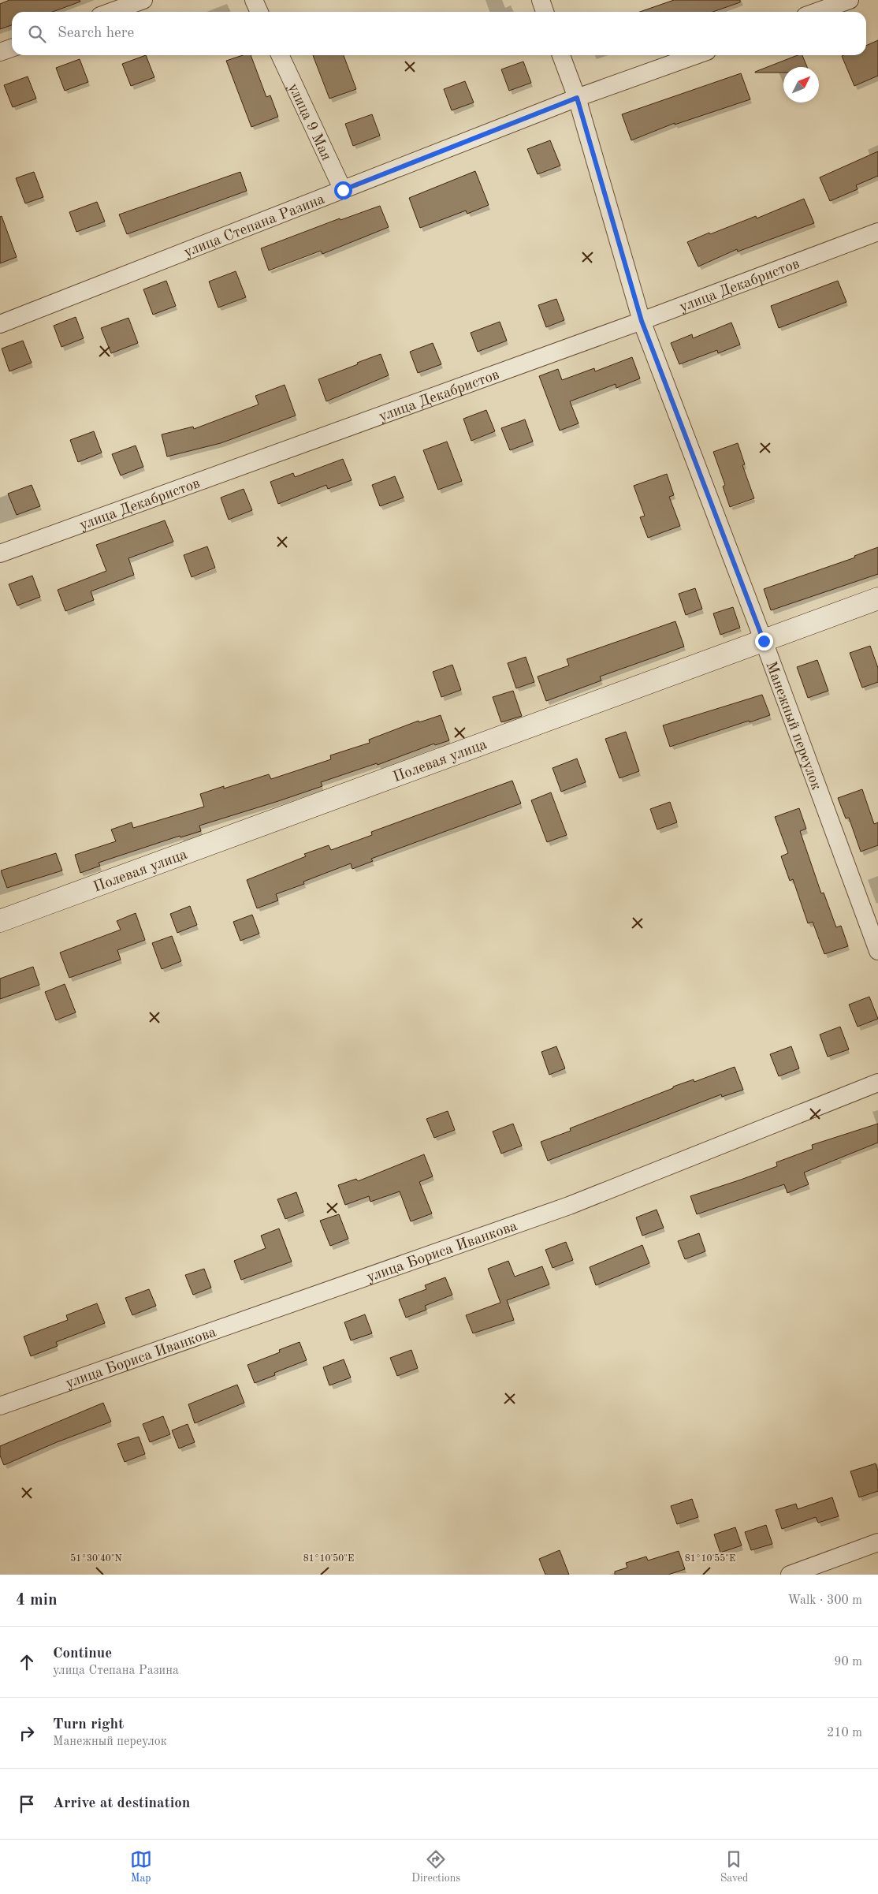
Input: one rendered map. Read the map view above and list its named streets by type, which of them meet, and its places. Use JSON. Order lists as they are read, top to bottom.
{
  "streets": {
    "street": [
      "улица 9 Мая",
      "улица Степана Разина",
      "улица Декабристов",
      "Манежный переулок",
      "Полевая улица",
      "улица Бориса Иванкова"
    ]
  },
  "crossings": [
    ["улица 9 Мая", "улица Степана Разина"],
    ["улица Степана Разина", "Манежный переулок"],
    ["улица Декабристов", "Манежный переулок"],
    ["Манежный переулок", "Полевая улица"]
  ],
  "north": "top right",
  "page": {
    "search": "Search here",
    "heading": ["4 min", "Walk · 300 m"],
    "list": [
      ["Continue", "улица Степана Разина", "90 m"],
      ["Turn right", "Манежный переулок", "210 m"],
      "Arrive at destination"
    ],
    "nav": ["Map", "Directions", "Saved"]
  },
  "coordinates": ["51°30'40\"N", "81°10'50\"E", "81°10'55\"E"]
}
